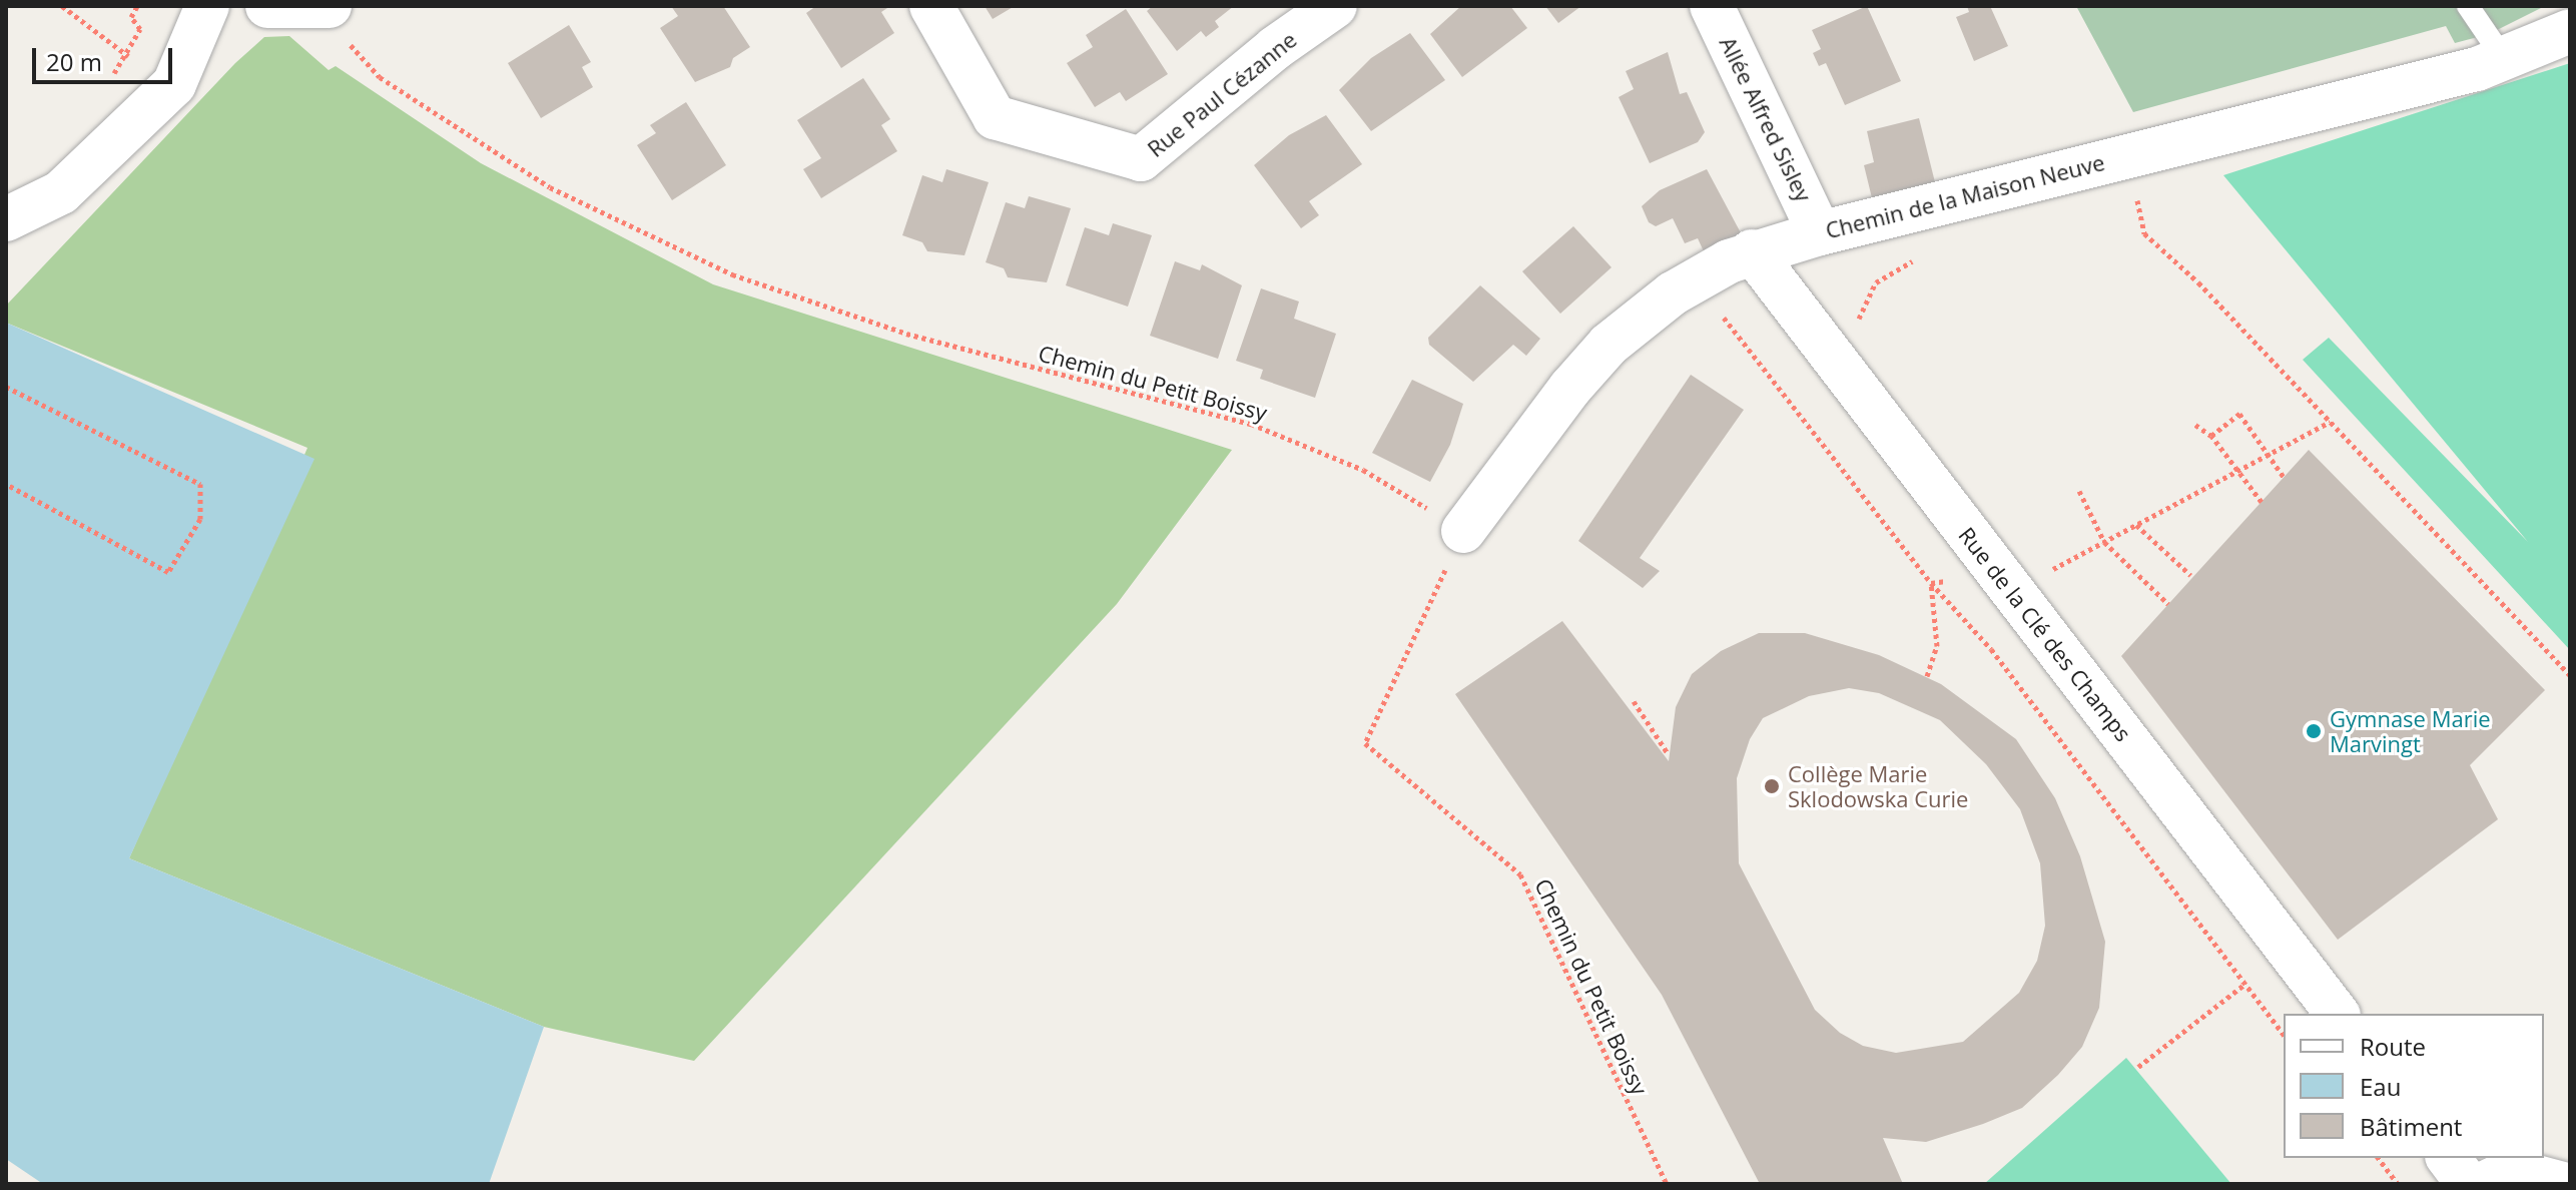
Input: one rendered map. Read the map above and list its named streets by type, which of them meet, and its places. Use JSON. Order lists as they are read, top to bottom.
{
  "streets": {
    "street": [
      "Rue Paul Cézanne",
      "Allée Alfred Sisley",
      "Chemin de la Maison Neuve",
      "Rue de la Clé des Champs"
    ],
    "path": ["Chemin du Petit Boissy"]
  },
  "crossings": [
    ["Allée Alfred Sisley", "Chemin de la Maison Neuve"],
    ["Chemin de la Maison Neuve", "Chemin du Petit Boissy"],
    ["Chemin de la Maison Neuve", "Rue de la Clé des Champs"]
  ],
  "places": ["Gymnase Marie Marvingt", "Collège Marie Sklodowska Curie"],
  "legend": ["Route", "Eau", "Bâtiment"],
  "scale_bar": "20 m"
}
